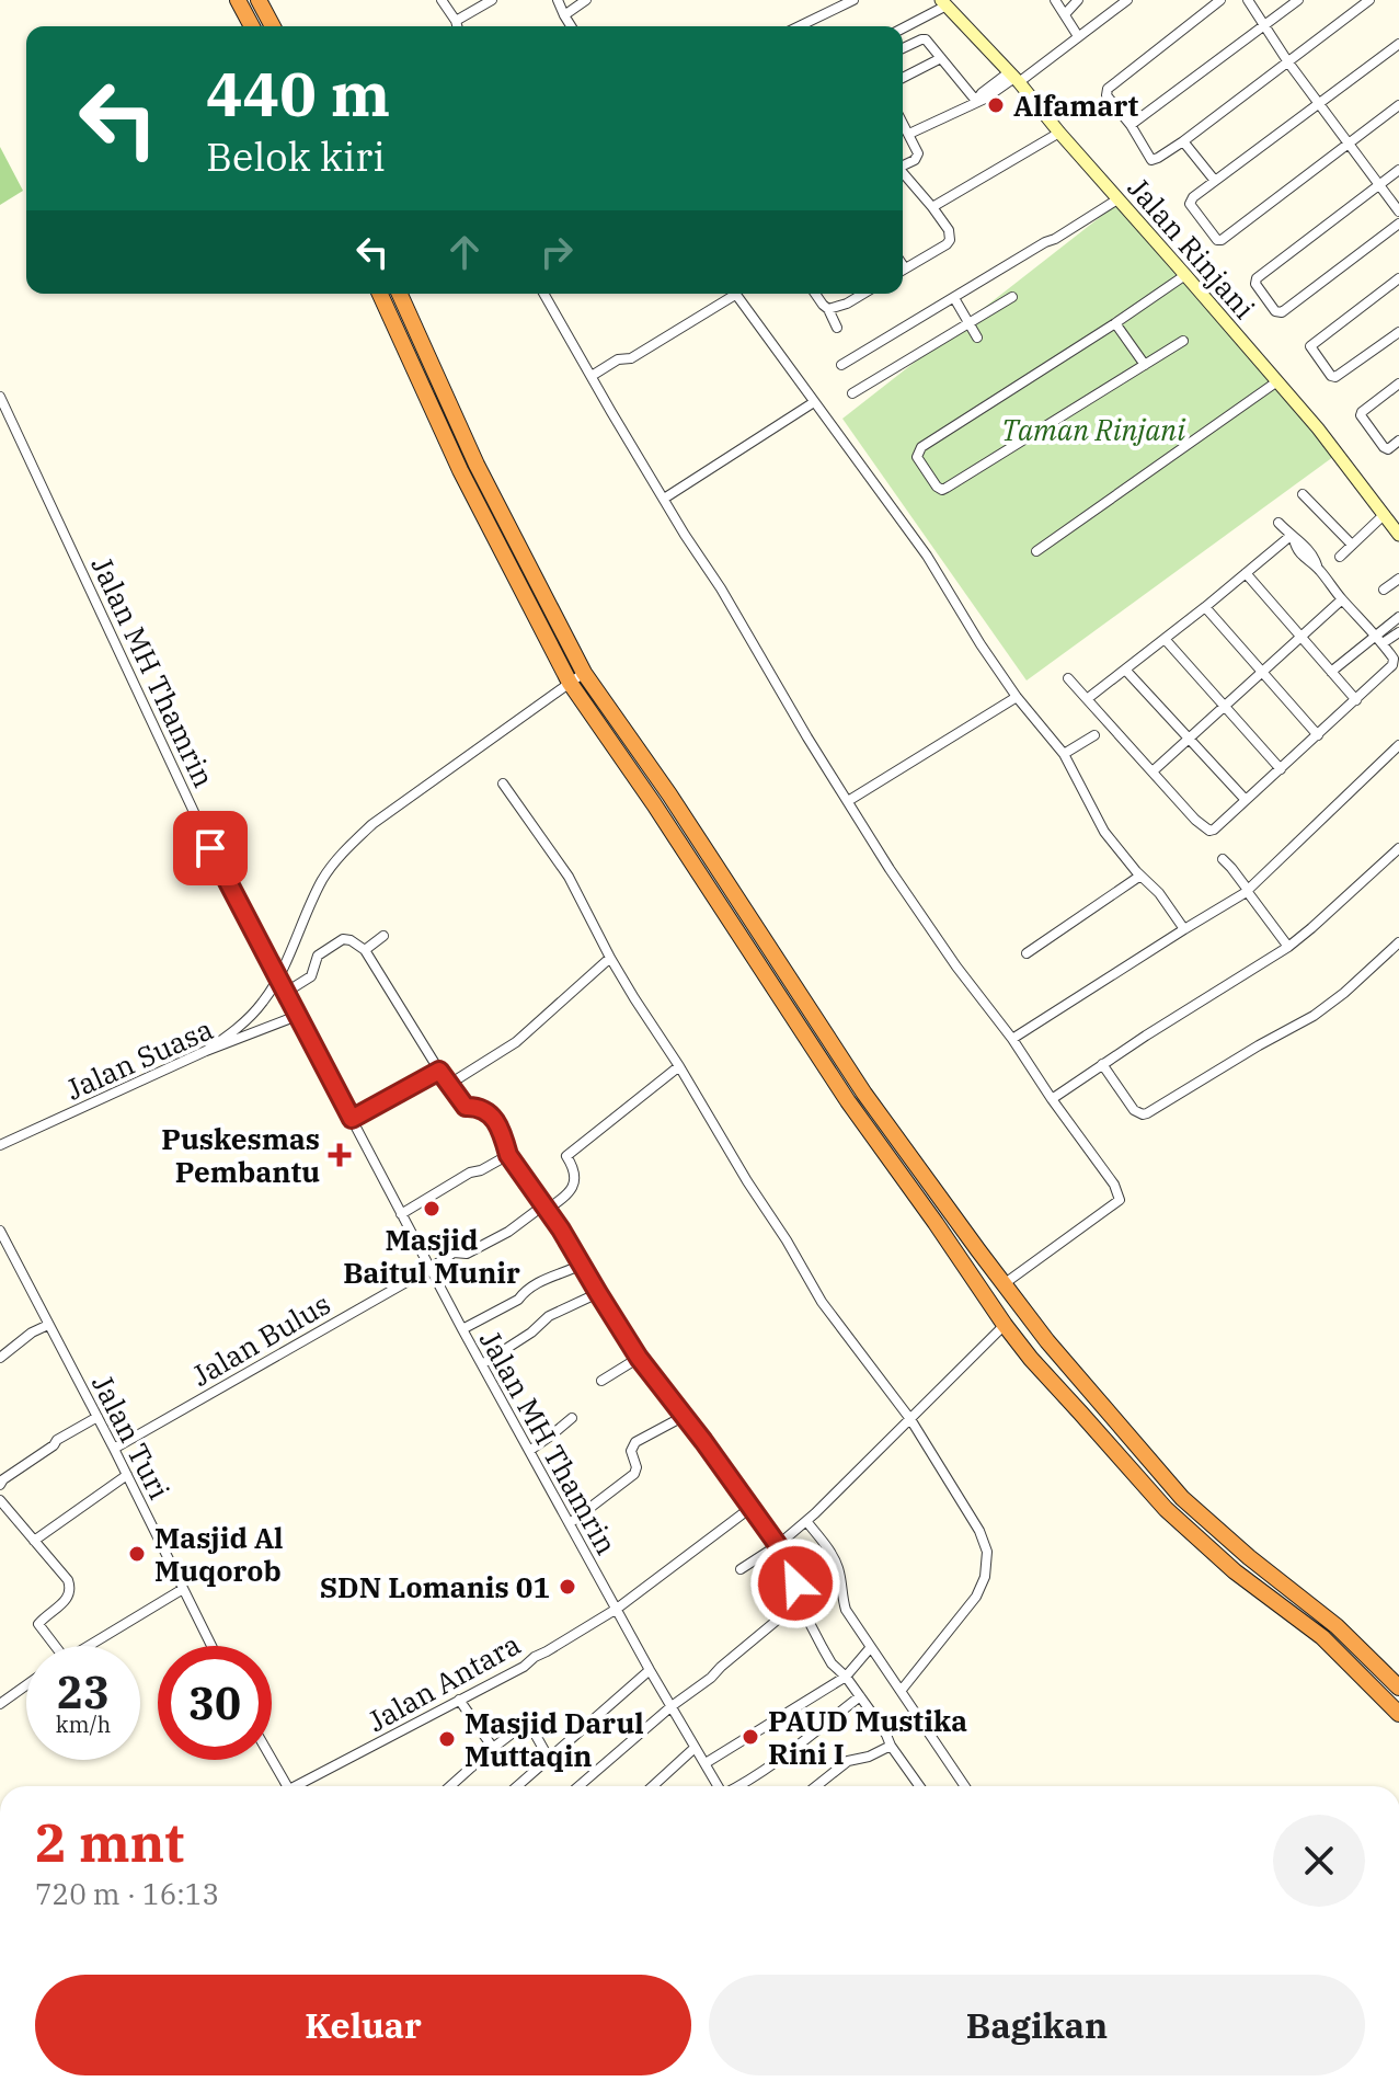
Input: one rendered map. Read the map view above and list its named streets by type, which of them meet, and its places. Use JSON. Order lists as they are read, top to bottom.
{
  "streets": {
    "street": [
      "Jalan Rinjani",
      "Jalan MH Thamrin",
      "Jalan Suasa",
      "Jalan Bulus",
      "Jalan Turi",
      "Jalan Antara"
    ]
  },
  "crossings": [
    ["Jalan MH Thamrin", "Jalan Suasa"],
    ["Jalan MH Thamrin", "Jalan Bulus"],
    ["Jalan MH Thamrin", "Jalan Antara"],
    ["Jalan Bulus", "Jalan Turi"]
  ],
  "parks": ["Taman Rinjani"],
  "places": {
    "other": [
      "Alfamart",
      "Masjid Baitul Munir",
      "Masjid Al Muqorob",
      "SDN Lomanis 01",
      "PAUD Mustika Rini I",
      "Masjid Darul Muttaqin"
    ],
    "health": ["Puskesmas Pembantu"]
  },
  "page": {
    "turn": ["440 m", "Belok kiri"],
    "speed": "23 km/h",
    "limit": "30",
    "heading": ["2 mnt", "720 m · 16:13"],
    "buttons": ["Keluar", "Bagikan"]
  }
}
